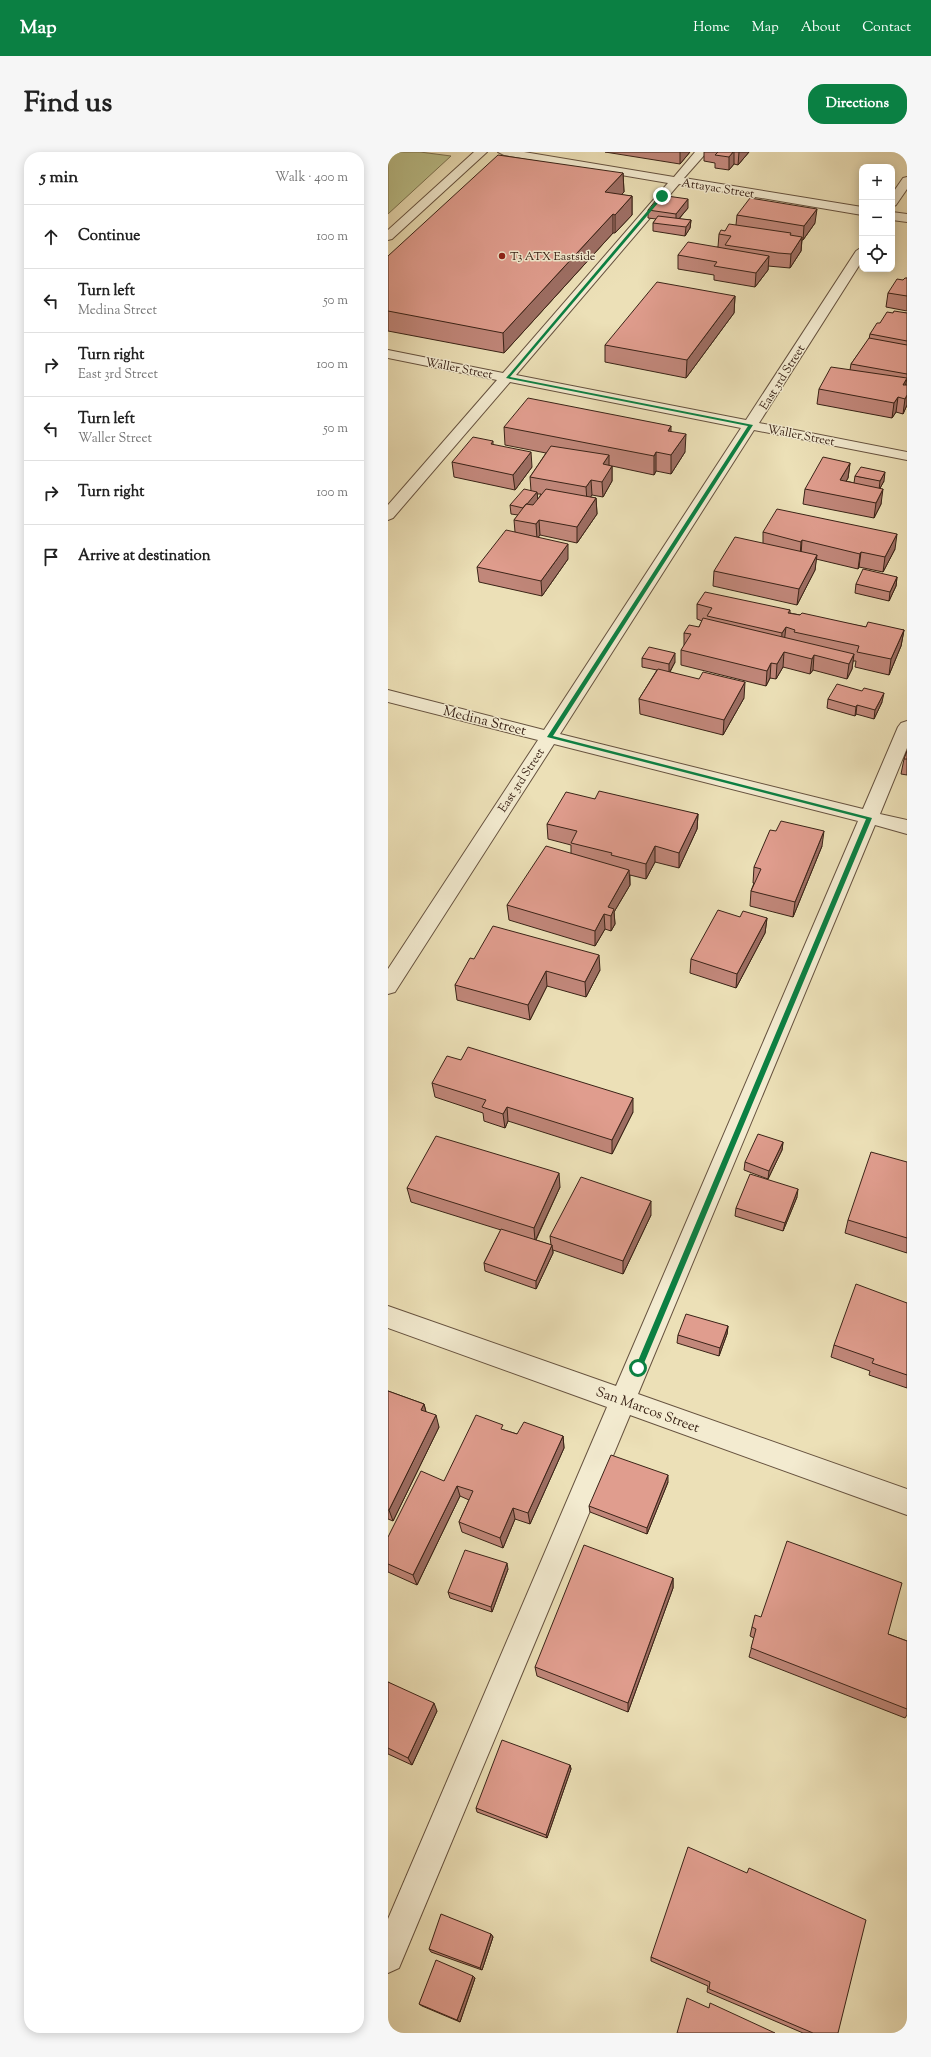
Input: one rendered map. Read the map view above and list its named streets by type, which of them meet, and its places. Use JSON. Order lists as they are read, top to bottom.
{
  "streets": {
    "street": [
      "Attayac Street",
      "Waller Street",
      "East 3rd Street",
      "Medina Street",
      "San Marcos Street"
    ]
  },
  "crossings": [
    ["Waller Street", "East 3rd Street"],
    ["East 3rd Street", "Medina Street"]
  ],
  "places": ["T3 ATX Eastside"],
  "page": {
    "header": "Map",
    "nav": [
      "Home",
      "Map",
      "About",
      "Contact"
    ],
    "title": "Find us",
    "buttons": "Directions",
    "heading": ["5 min", "Walk · 400 m"],
    "map_buttons": ["+", "−"],
    "list": [
      ["Continue", "100 m"],
      ["Turn left", "Medina Street", "50 m"],
      ["Turn right", "East 3rd Street", "100 m"],
      ["Turn left", "Waller Street", "50 m"],
      ["Turn right", "100 m"],
      "Arrive at destination"
    ]
  }
}
